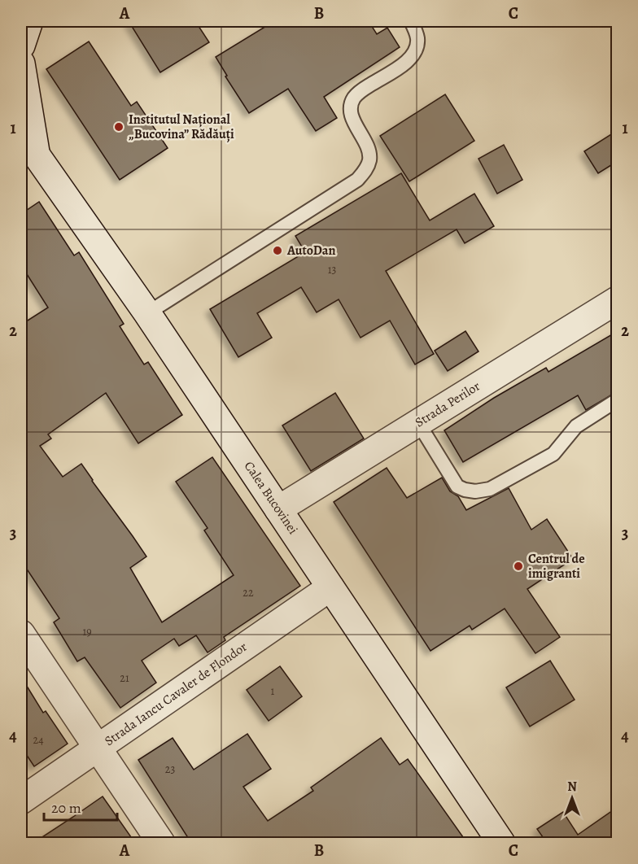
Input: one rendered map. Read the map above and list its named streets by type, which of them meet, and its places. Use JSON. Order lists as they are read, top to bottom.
{
  "streets": {
    "street": ["Strada Perilor", "Calea Bucovinei", "Strada Iancu Cavaler de Flondor"]
  },
  "crossings": [
    ["Strada Perilor", "Calea Bucovinei"],
    ["Calea Bucovinei", "Strada Iancu Cavaler de Flondor"]
  ],
  "places": ["Institutul Național „Bucovina” Rădăuți", "AutoDan", "Centrul de imigranti"],
  "house_numbers": [
    "13",
    "22",
    "19",
    "21",
    "1",
    "24",
    "23"
  ],
  "scale_bar": "20 m",
  "north": "top",
  "grid": {
    "columns": ["A", "B", "C"],
    "rows": [
      "1",
      "2",
      "3",
      "4"
    ]
  }
}
